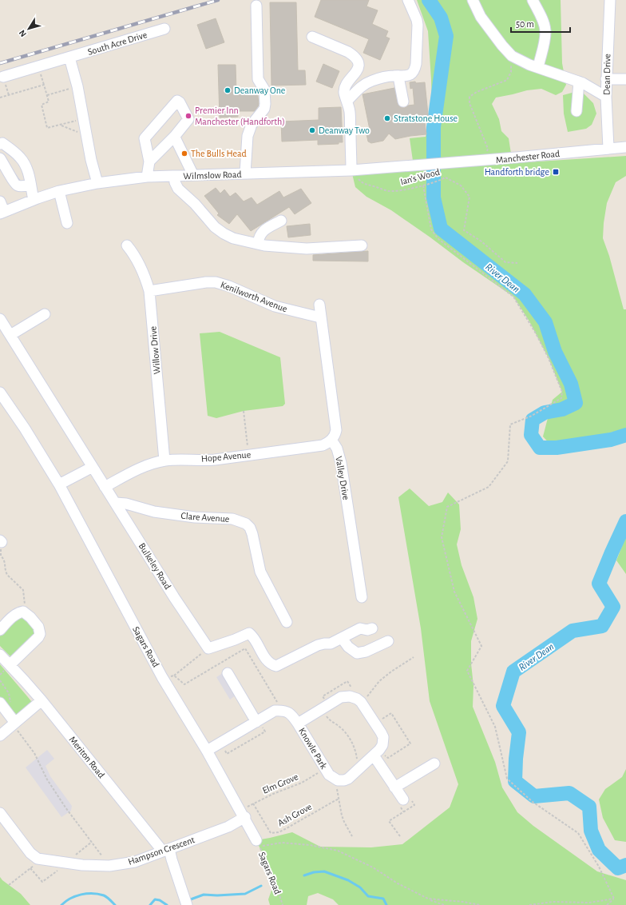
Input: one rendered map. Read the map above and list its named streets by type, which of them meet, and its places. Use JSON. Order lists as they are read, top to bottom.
{
  "streets": {
    "street": [
      "South Acre Drive",
      "Dean Drive",
      "Manchester Road",
      "Wilmslow Road",
      "Kenilworth Avenue",
      "Willow Drive",
      "Hope Avenue",
      "Valley Drive",
      "Clare Avenue",
      "Bulkeley Road",
      "Sagars Road",
      "Knowle Park",
      "Meriton Road",
      "Hampson Crescent"
    ],
    "path": ["Ian's Wood", "Elm Grove", "Ash Grove"]
  },
  "crossings": [
    ["Dean Drive", "Manchester Road"],
    ["Manchester Road", "Wilmslow Road"],
    ["Wilmslow Road", "Ian's Wood"],
    ["Kenilworth Avenue", "Willow Drive"],
    ["Willow Drive", "Hope Avenue"],
    ["Hope Avenue", "Valley Drive"],
    ["Hope Avenue", "Bulkeley Road"],
    ["Clare Avenue", "Bulkeley Road"],
    ["Sagars Road", "Knowle Park"],
    ["Sagars Road", "Elm Grove"],
    ["Sagars Road", "Hampson Crescent"],
    ["Knowle Park", "Elm Grove"],
    ["Meriton Road", "Hampson Crescent"],
    ["Elm Grove", "Ash Grove"],
    ["Elm Grove", "Hampson Crescent"]
  ],
  "water": ["River Dean"],
  "places": {
    "other": [
      "Deanway One",
      "Premier Inn Manchester (Handforth)",
      "Stratstone House",
      "Deanway Two",
      "The Bulls Head"
    ],
    "transit": ["Handforth bridge"]
  },
  "scale_bar": "50 m",
  "north": "bottom left"
}
